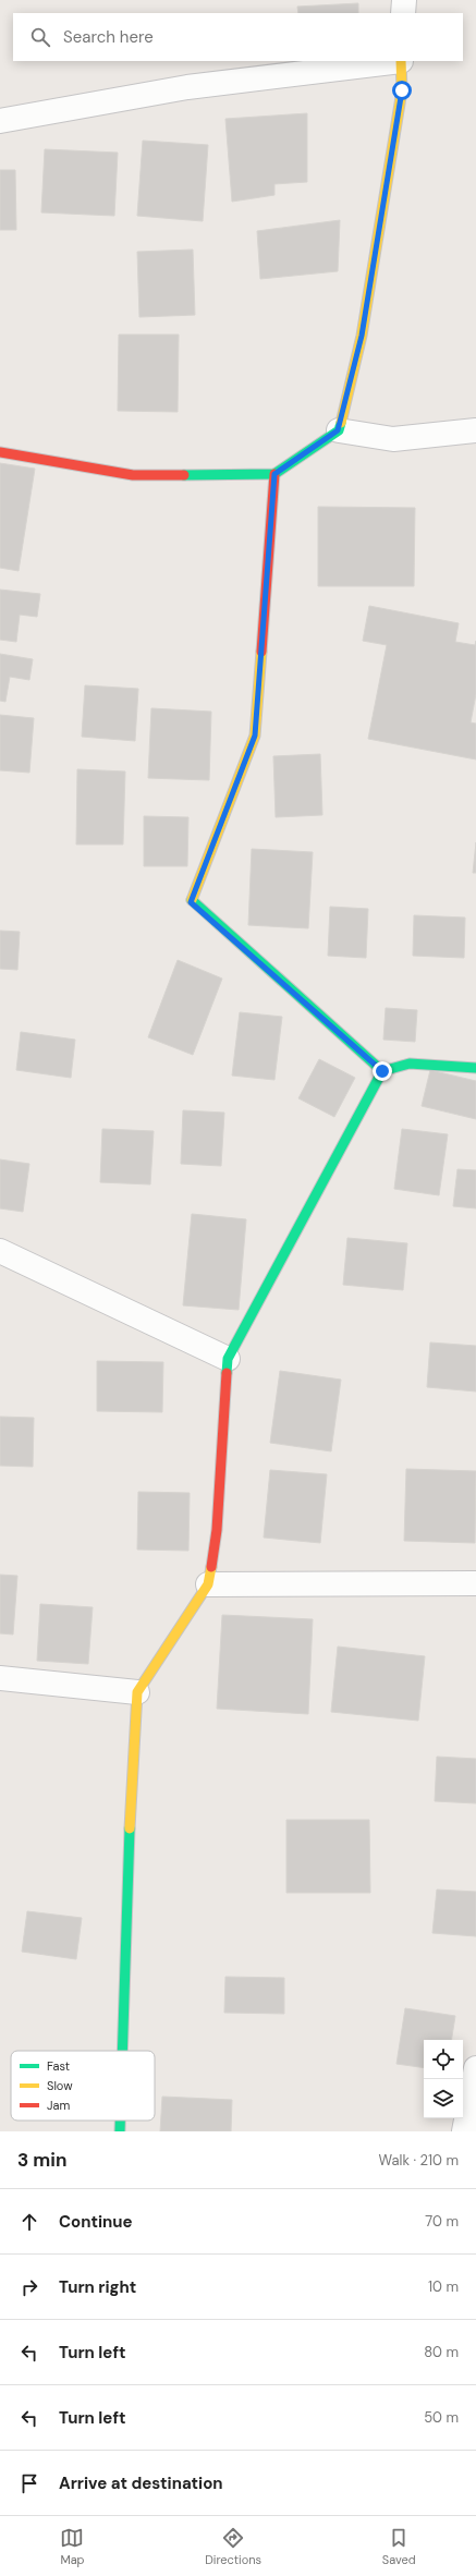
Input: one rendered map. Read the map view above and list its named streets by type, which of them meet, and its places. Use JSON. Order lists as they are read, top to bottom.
{
  "legend": ["Fast", "Slow", "Jam"],
  "page": {
    "search": "Search here",
    "heading": ["3 min", "Walk · 210 m"],
    "list": [
      ["Continue", "70 m"],
      ["Turn right", "10 m"],
      ["Turn left", "80 m"],
      ["Turn left", "50 m"],
      "Arrive at destination"
    ],
    "nav": ["Map", "Directions", "Saved"]
  }
}
